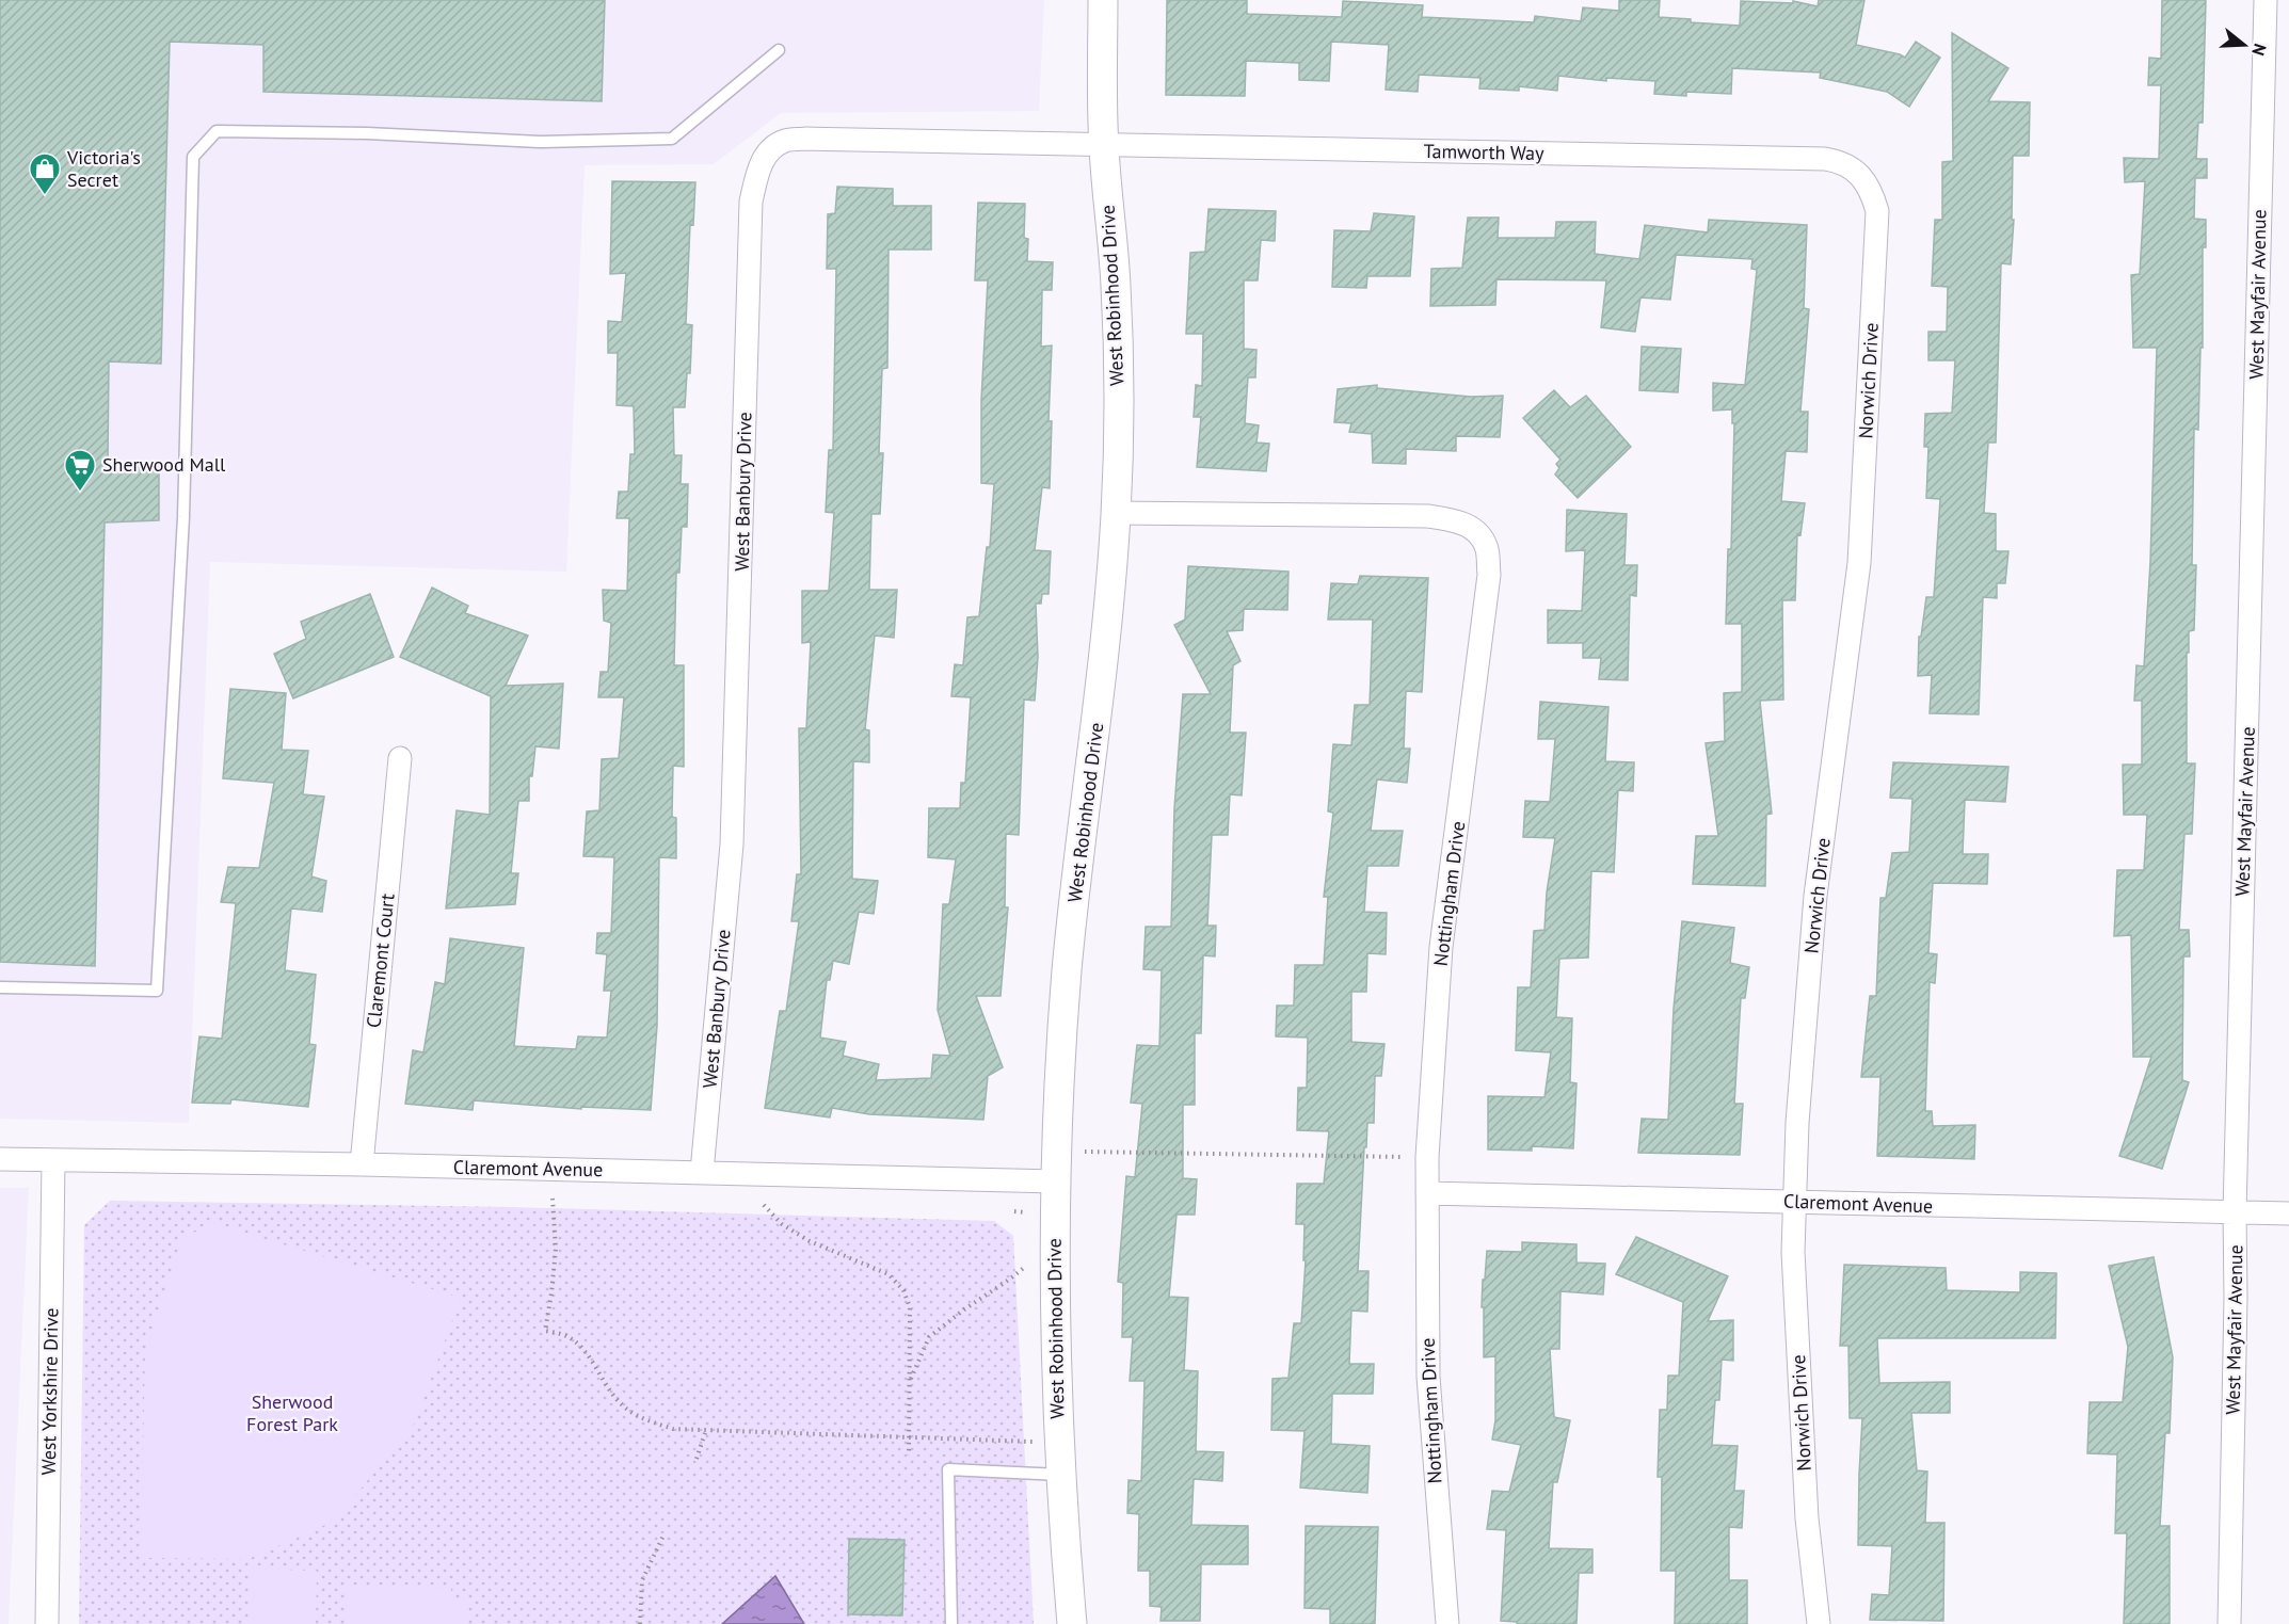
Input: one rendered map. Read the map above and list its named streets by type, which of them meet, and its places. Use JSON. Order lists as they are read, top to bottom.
{
  "streets": {
    "street": [
      "Tamworth Way",
      "West Mayfair Avenue",
      "West Robinhood Drive",
      "Norwich Drive",
      "West Banbury Drive",
      "Nottingham Drive",
      "Claremont Court",
      "Claremont Avenue",
      "West Yorkshire Drive"
    ]
  },
  "crossings": [
    ["Tamworth Way", "West Robinhood Drive"],
    ["Tamworth Way", "Norwich Drive"],
    ["Tamworth Way", "West Banbury Drive"],
    ["West Mayfair Avenue", "Claremont Avenue"],
    ["West Robinhood Drive", "West Banbury Drive"],
    ["West Robinhood Drive", "Nottingham Drive"],
    ["West Robinhood Drive", "Claremont Avenue"],
    ["Norwich Drive", "Claremont Avenue"],
    ["West Banbury Drive", "Claremont Avenue"],
    ["Nottingham Drive", "Claremont Avenue"],
    ["Claremont Court", "Claremont Avenue"],
    ["Claremont Avenue", "West Yorkshire Drive"]
  ],
  "parks": ["Sherwood Forest Park"],
  "places": {
    "shop": ["Victoria's Secret"],
    "supermarket": ["Sherwood Mall"]
  },
  "north": "right"
}
